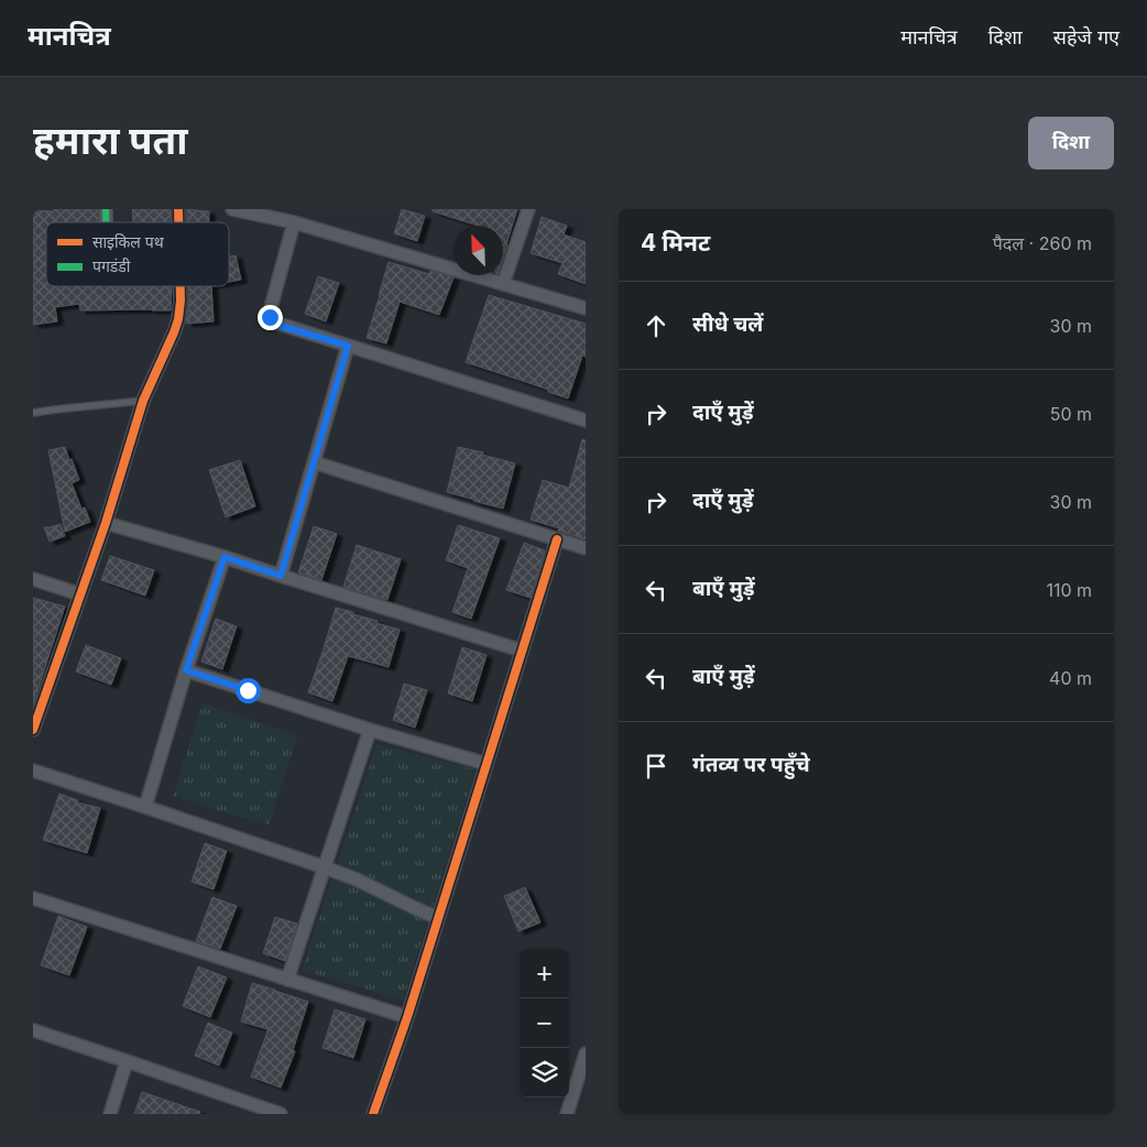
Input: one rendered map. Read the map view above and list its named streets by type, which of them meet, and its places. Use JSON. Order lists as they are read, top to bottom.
{
  "legend": ["साइकिल पथ", "पगडंडी"],
  "north": "top left",
  "page": {
    "header": "मानचित्र",
    "nav": ["मानचित्र", "दिशा", "सहेजे गए"],
    "title": "हमारा पता",
    "buttons": "दिशा",
    "heading": ["4 मिनट", "पैदल · 260 m"],
    "list": [
      ["सीधे चलें", "30 m"],
      ["दाएँ मुड़ें", "50 m"],
      ["दाएँ मुड़ें", "30 m"],
      ["बाएँ मुड़ें", "110 m"],
      ["बाएँ मुड़ें", "40 m"],
      "गंतव्य पर पहुँचे"
    ],
    "map_buttons": ["+", "−"]
  }
}
